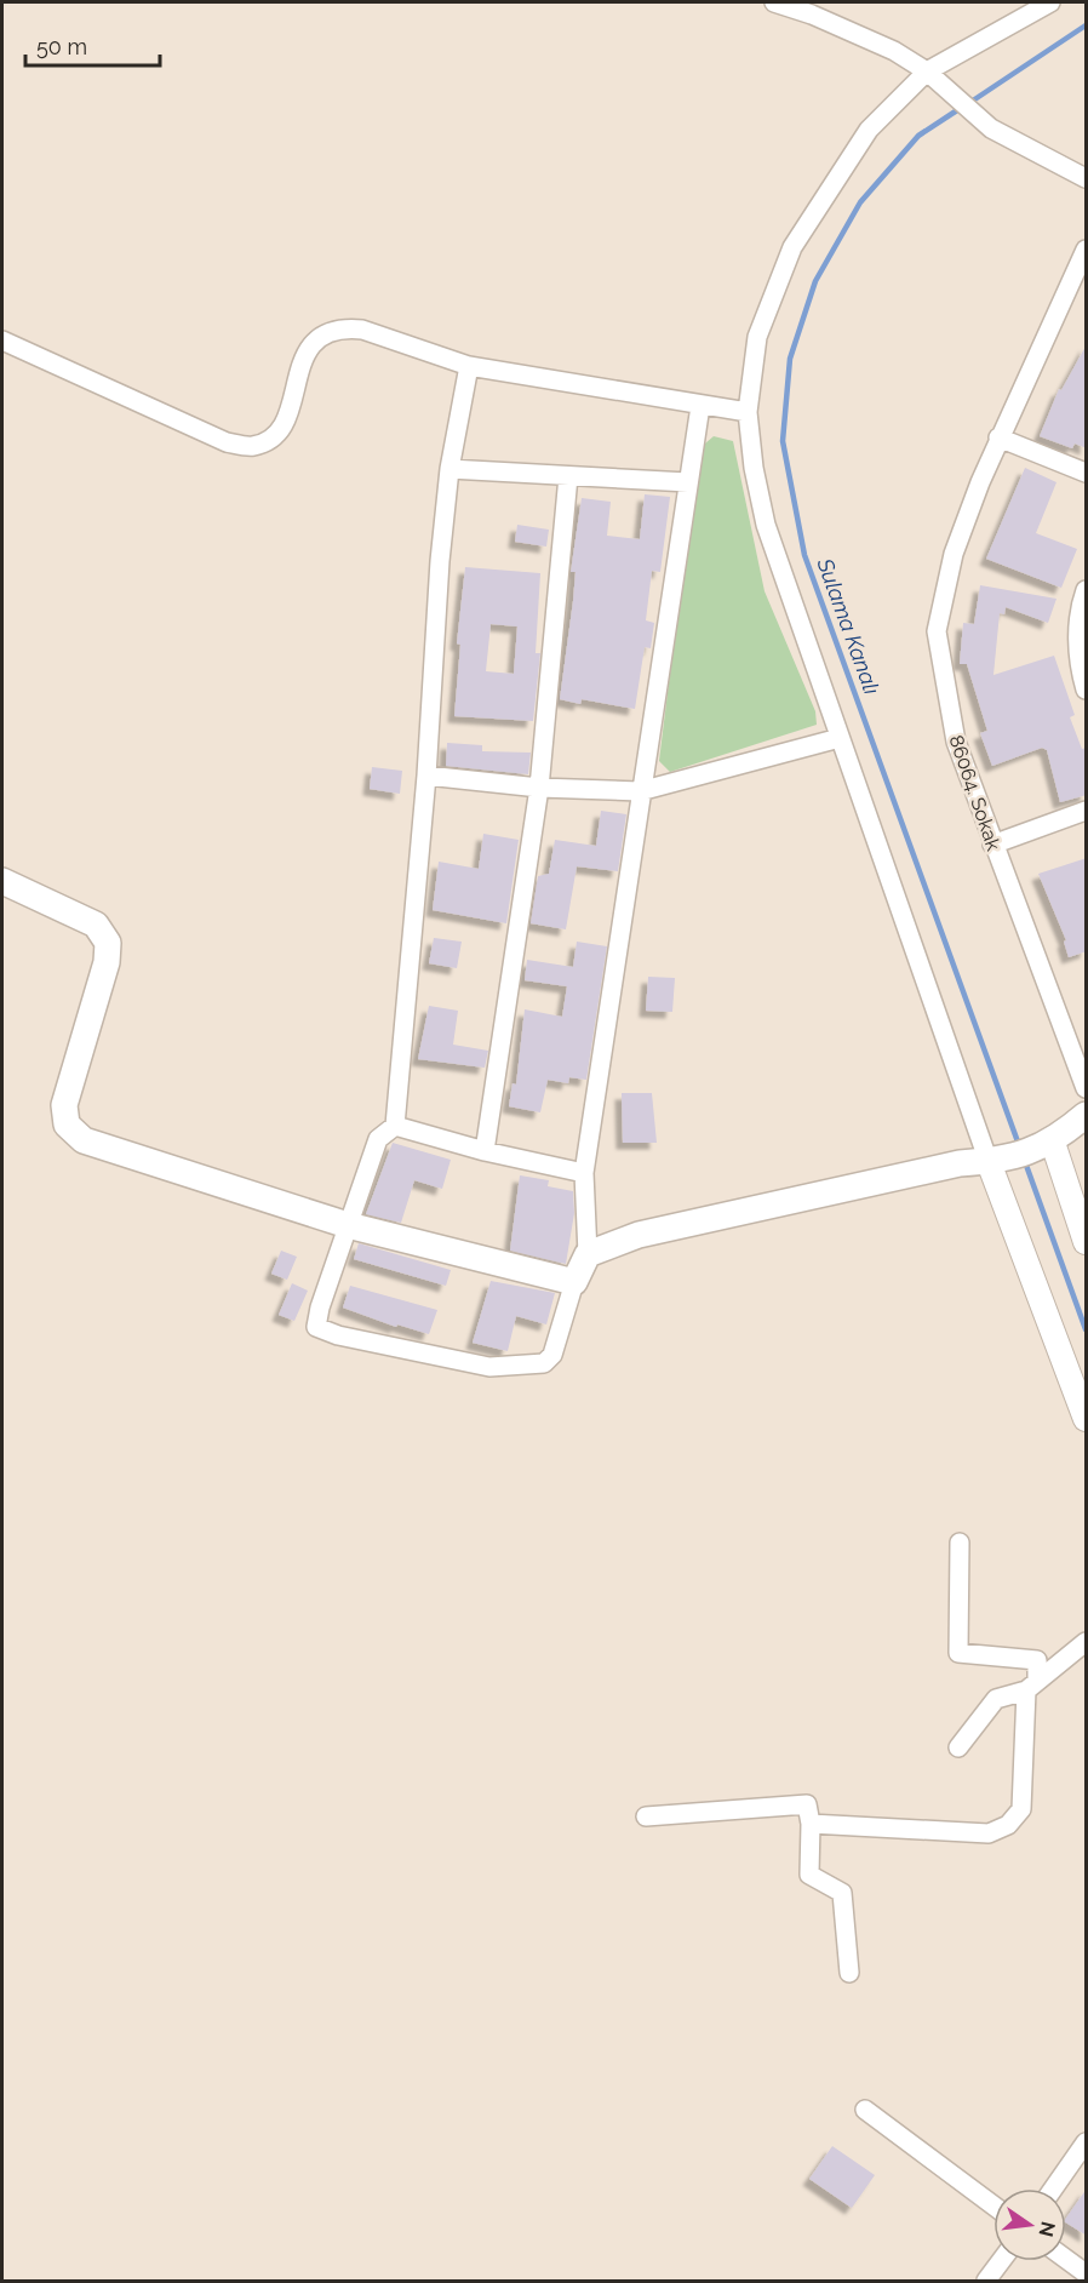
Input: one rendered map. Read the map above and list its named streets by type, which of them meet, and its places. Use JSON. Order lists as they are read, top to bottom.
{
  "streets": {
    "street": ["86064. Sokak"]
  },
  "water": ["Sulama Kanalı"],
  "scale_bar": "50 m",
  "north": "right"
}
